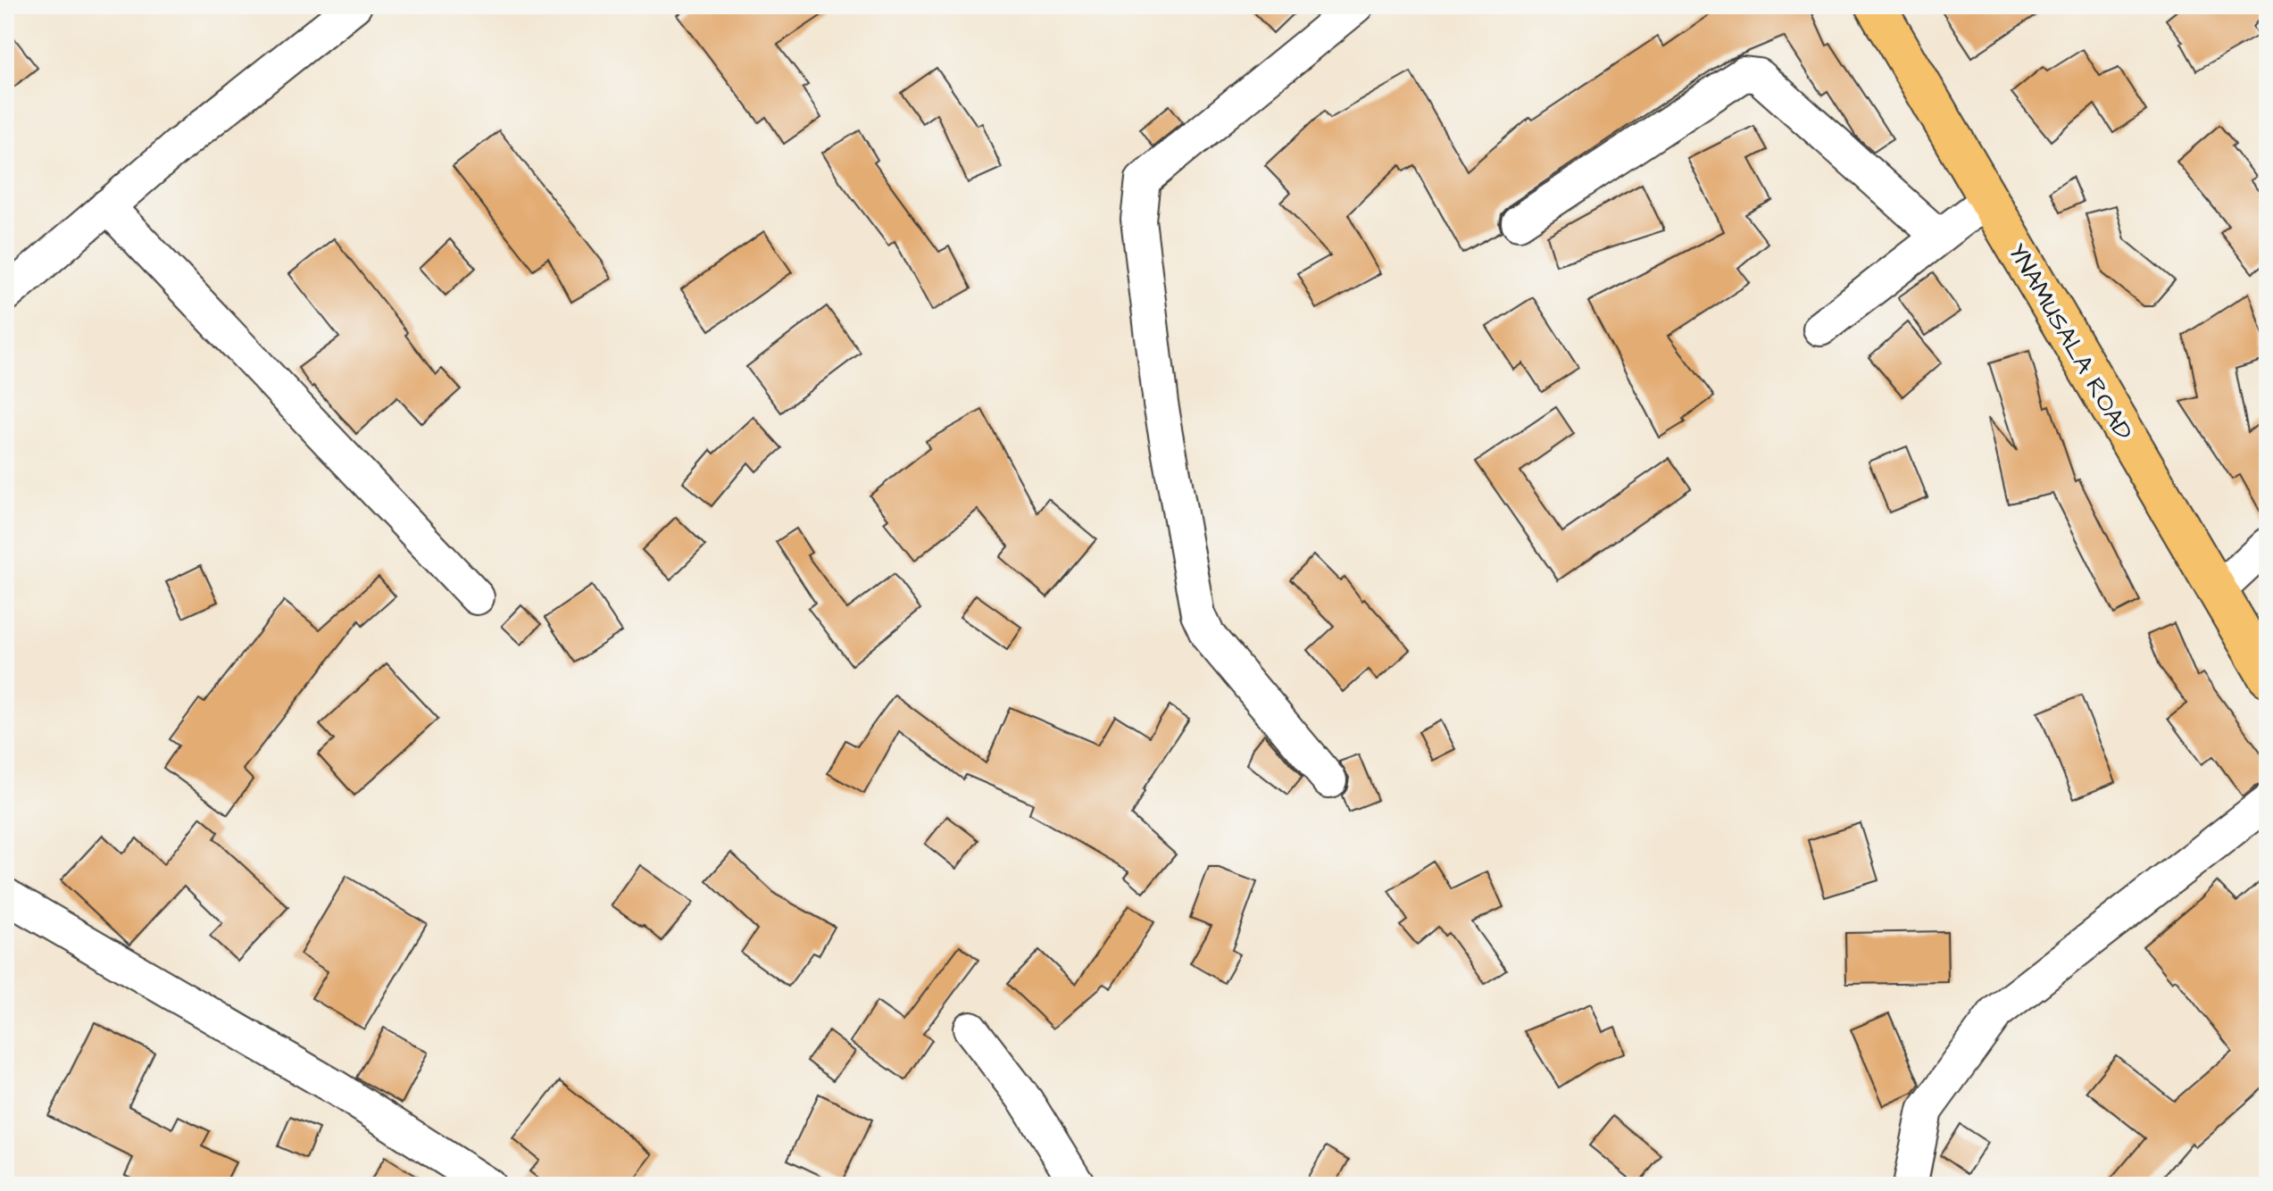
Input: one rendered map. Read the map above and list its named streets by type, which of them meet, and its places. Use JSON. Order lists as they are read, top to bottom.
{
  "streets": {
    "main road": ["YNAMUSALA ROAD"]
  }
}
